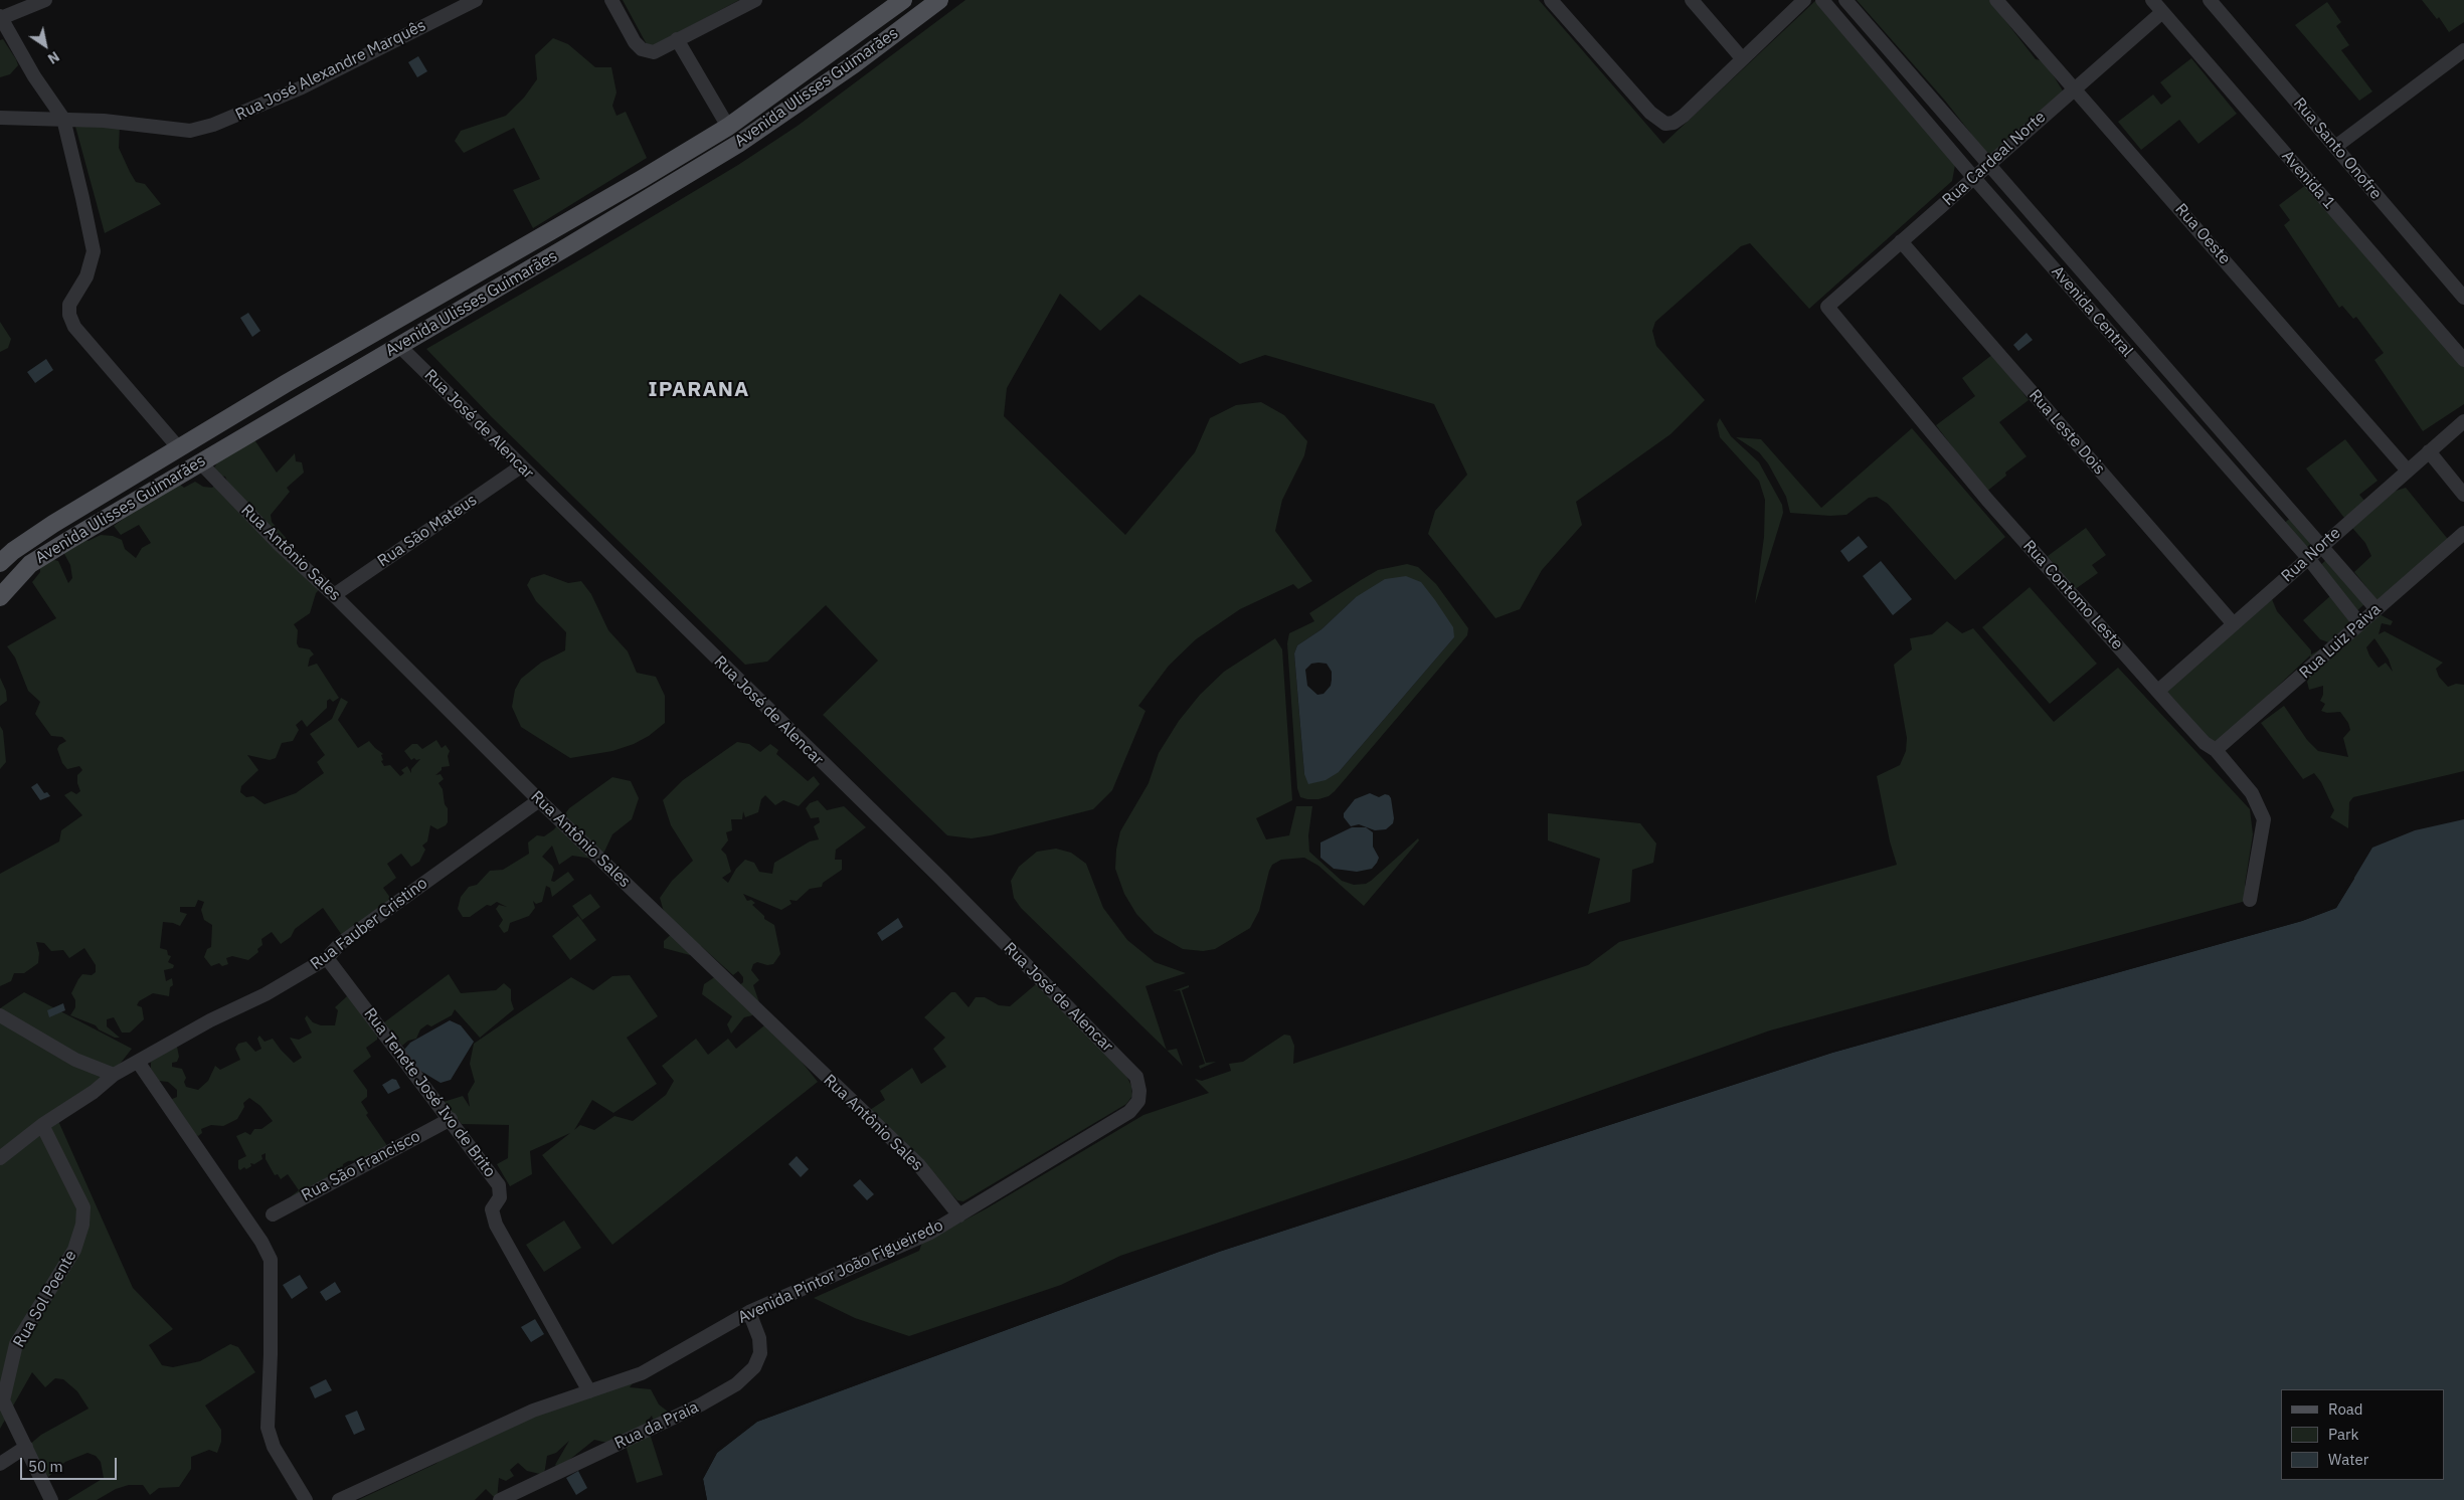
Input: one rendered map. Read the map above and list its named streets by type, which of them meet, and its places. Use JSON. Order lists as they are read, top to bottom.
{
  "streets": {
    "main road": ["Avenida Ulisses Guimarães"],
    "street": [
      "Rua José Alexandre Marquês",
      "Rua Santo Onofre",
      "Rua Cardeal Norte",
      "Avenida 1",
      "Rua Oeste",
      "Avenida Central",
      "Rua José de Alencar",
      "Rua Leste Dois",
      "Rua São Mateus",
      "Rua Antônio Sales",
      "Rua Norte",
      "Rua Contomo Leste",
      "Rua Luiz Paiva",
      "Rua Fauber Cristino",
      "Rua Tenete José Ivo de Brito",
      "Rua São Francisco",
      "Avenida Pintor João Figueiredo",
      "Rua Sol Poente",
      "Rua da Praia"
    ]
  },
  "crossings": [
    ["Avenida Ulisses Guimarães", "Rua José de Alencar"],
    ["Avenida Ulisses Guimarães", "Rua Antônio Sales"],
    ["Rua Cardeal Norte", "Avenida 1"],
    ["Rua Cardeal Norte", "Rua Oeste"],
    ["Rua Cardeal Norte", "Avenida Central"],
    ["Rua Cardeal Norte", "Rua Leste Dois"],
    ["Rua Cardeal Norte", "Rua Contomo Leste"],
    ["Rua Oeste", "Rua Norte"],
    ["Avenida Central", "Rua Norte"],
    ["Avenida Central", "Rua Luiz Paiva"],
    ["Rua José de Alencar", "Rua São Mateus"],
    ["Rua José de Alencar", "Avenida Pintor João Figueiredo"],
    ["Rua Leste Dois", "Rua Norte"],
    ["Rua São Mateus", "Rua Antônio Sales"],
    ["Rua Antônio Sales", "Rua Fauber Cristino"],
    ["Rua Antônio Sales", "Avenida Pintor João Figueiredo"],
    ["Rua Norte", "Rua Contomo Leste"],
    ["Rua Contomo Leste", "Rua Luiz Paiva"],
    ["Rua Fauber Cristino", "Rua Tenete José Ivo de Brito"],
    ["Rua Fauber Cristino", "Rua Sol Poente"],
    ["Rua Tenete José Ivo de Brito", "Rua São Francisco"],
    ["Rua Tenete José Ivo de Brito", "Avenida Pintor João Figueiredo"],
    ["Avenida Pintor João Figueiredo", "Rua da Praia"]
  ],
  "districts": ["IPARANA"],
  "legend": ["Road", "Park", "Water"],
  "scale_bar": "50 m",
  "north": "bottom right"
}
